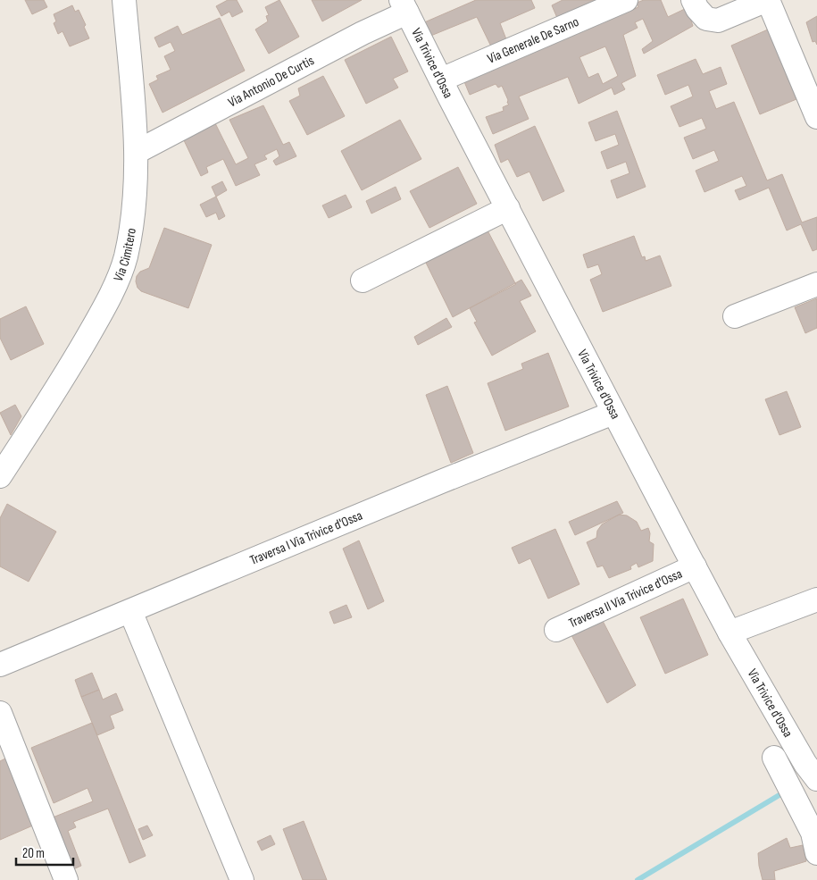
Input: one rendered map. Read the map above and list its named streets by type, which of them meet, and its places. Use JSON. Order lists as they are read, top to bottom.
{
  "streets": {
    "street": [
      "Via Generale De Sarno",
      "Via Trivice d'Ossa",
      "Via Antonio De Curtis",
      "Via Cimitero",
      "Traversa I Via Trivice d'Ossa",
      "Traversa II Via Trivice d'Ossa"
    ]
  },
  "crossings": [
    ["Via Generale De Sarno", "Via Trivice d'Ossa"],
    ["Via Trivice d'Ossa", "Via Antonio De Curtis"],
    ["Via Trivice d'Ossa", "Traversa I Via Trivice d'Ossa"],
    ["Via Trivice d'Ossa", "Traversa II Via Trivice d'Ossa"],
    ["Via Antonio De Curtis", "Via Cimitero"]
  ],
  "scale_bar": "20 m"
}
